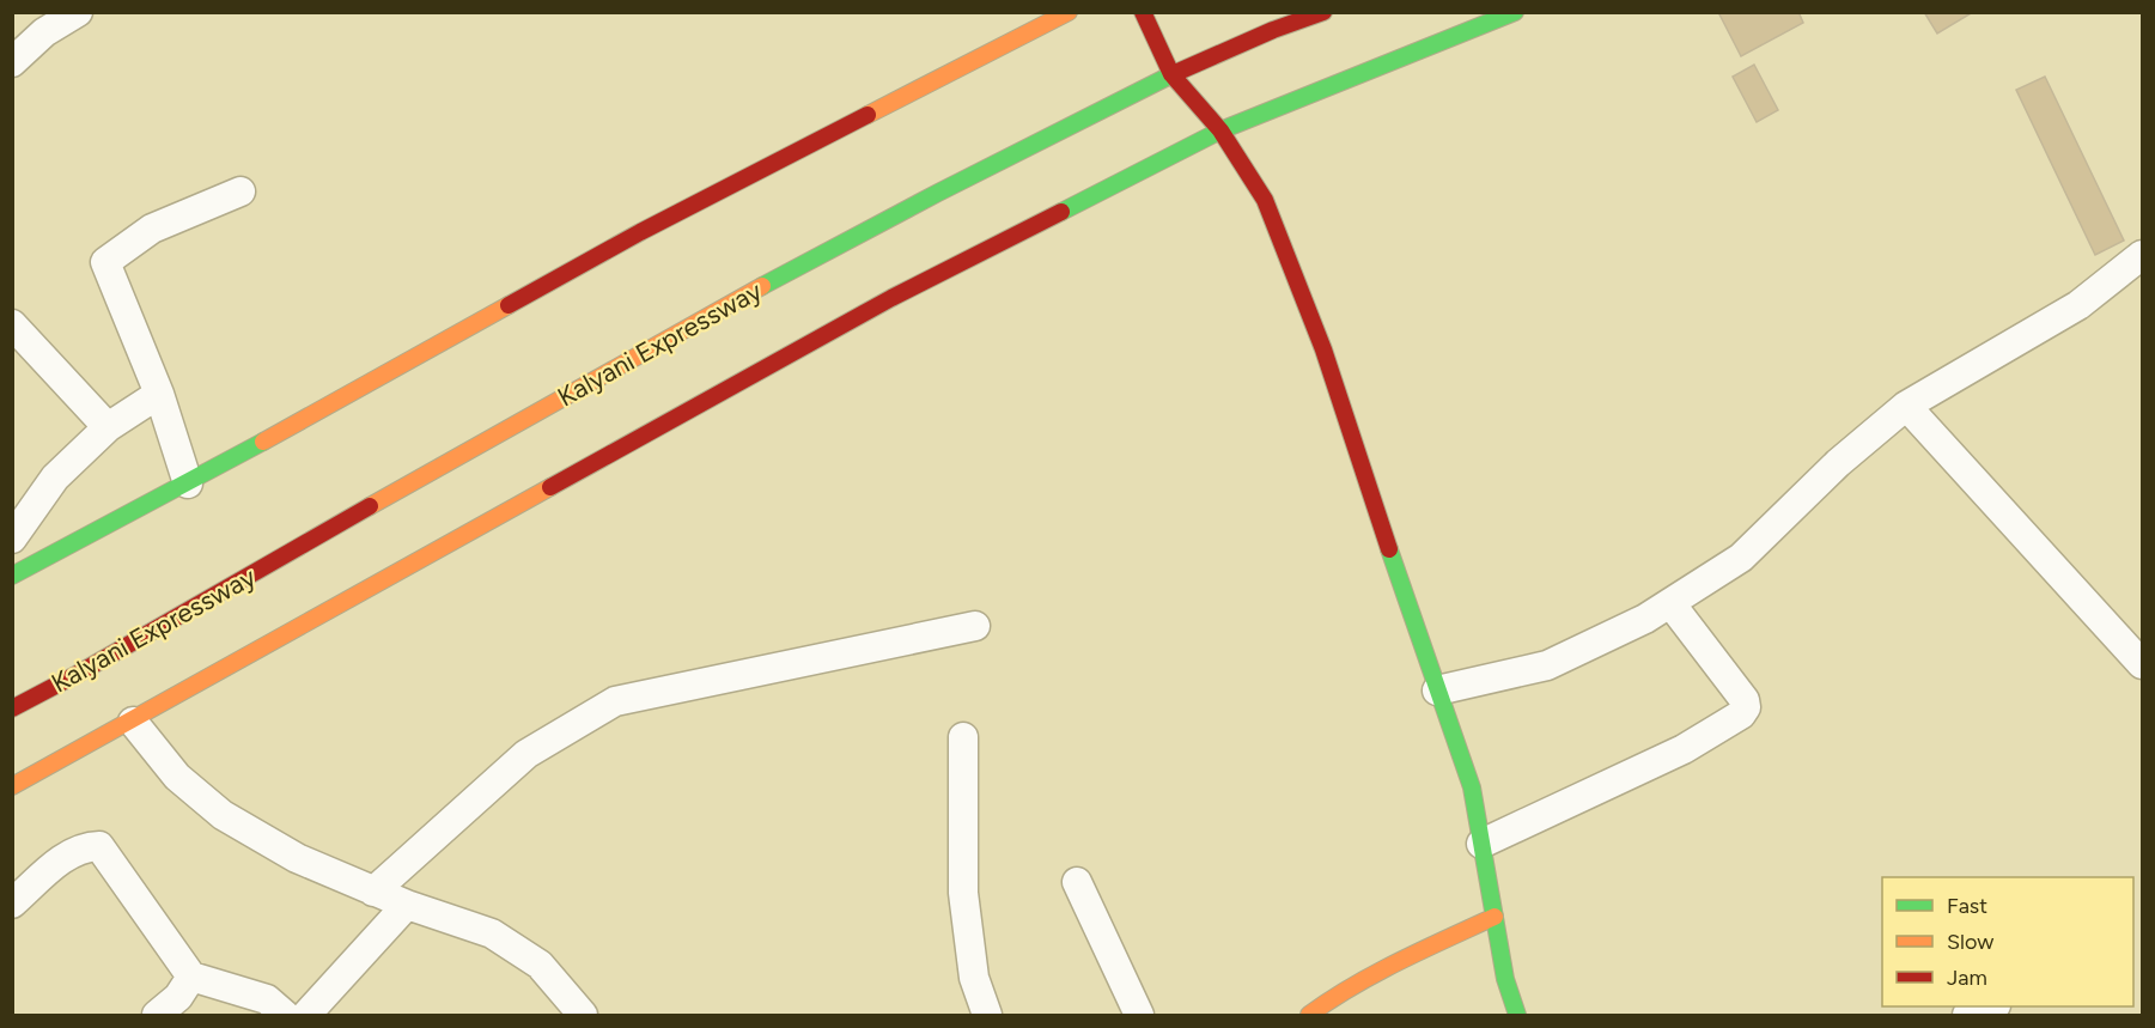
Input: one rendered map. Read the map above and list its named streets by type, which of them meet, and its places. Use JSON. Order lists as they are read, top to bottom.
{
  "streets": {
    "main road": ["Kalyani Expressway"]
  },
  "legend": ["Fast", "Slow", "Jam"]
}
